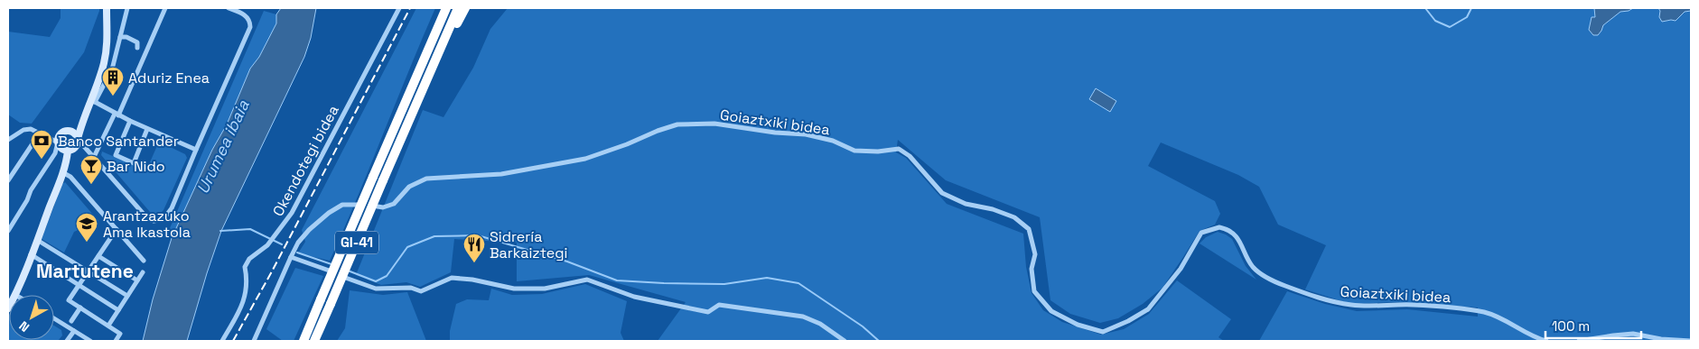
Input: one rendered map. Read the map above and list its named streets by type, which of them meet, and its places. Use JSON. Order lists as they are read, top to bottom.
{
  "streets": {
    "highway": ["GI-41"],
    "street": ["Goiaztxiki bidea", "Okendotegi bidea"]
  },
  "districts": ["Martutene"],
  "water": ["Urumea ibaia"],
  "places": {
    "building": ["Aduriz Enea"],
    "bank": ["Banco Santander"],
    "bar": ["Bar Nido"],
    "school or university": ["Arantzazuko Ama Ikastola"],
    "restaurant": ["Sidrería Barkaiztegi"]
  },
  "scale_bar": "100 m",
  "north": "bottom left"
}
